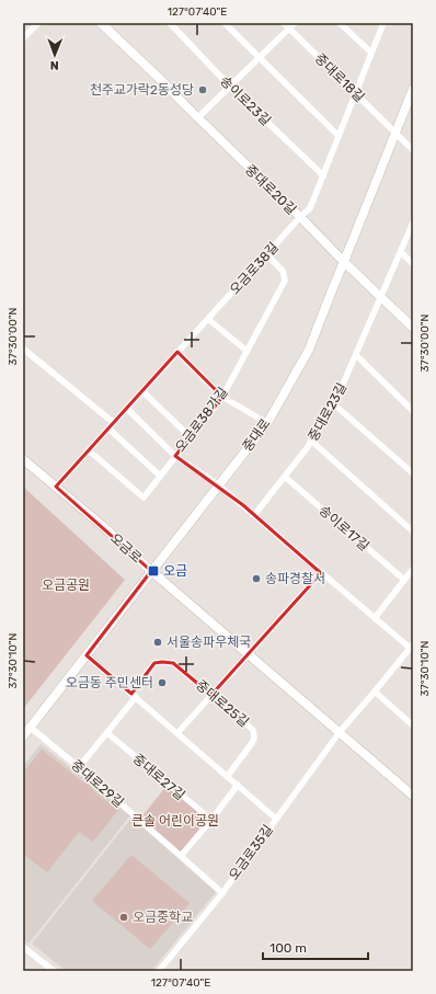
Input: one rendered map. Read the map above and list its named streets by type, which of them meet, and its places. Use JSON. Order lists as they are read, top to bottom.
{
  "streets": {
    "main road": ["중대로20길", "중대로", "오금로"],
    "street": [
      "중대로18길",
      "송이로23길",
      "오금로38길",
      "중대로23길",
      "오금로38가길",
      "송이로17길",
      "중대로25길",
      "중대로27길",
      "중대로29길",
      "오금로35길"
    ]
  },
  "crossings": [
    ["중대로18길", "중대로"],
    ["중대로20길", "오금로38길"],
    ["중대로20길", "중대로23길"],
    ["중대로20길", "중대로"],
    ["오금로38길", "오금로38가길"],
    ["오금로38길", "오금로"],
    ["중대로23길", "송이로17길"],
    ["중대로", "오금로"],
    ["중대로", "중대로29길"],
    ["오금로", "오금로35길"],
    ["중대로25길", "중대로27길"],
    ["중대로25길", "중대로29길"],
    ["중대로29길", "오금로35길"]
  ],
  "parks": ["오금공원", "큰솔 어린이공원"],
  "places": {
    "other": [
      "천주교가락2동성당",
      "송파경찰서",
      "서울송파우체국",
      "오금동 주민센터",
      "오금중학교"
    ],
    "transit": ["오금"]
  },
  "scale_bar": "100 m",
  "north": "bottom",
  "coordinates": ["127°07'40\"E", "37°30'00\"N", "37°30'10\"N"]
}
